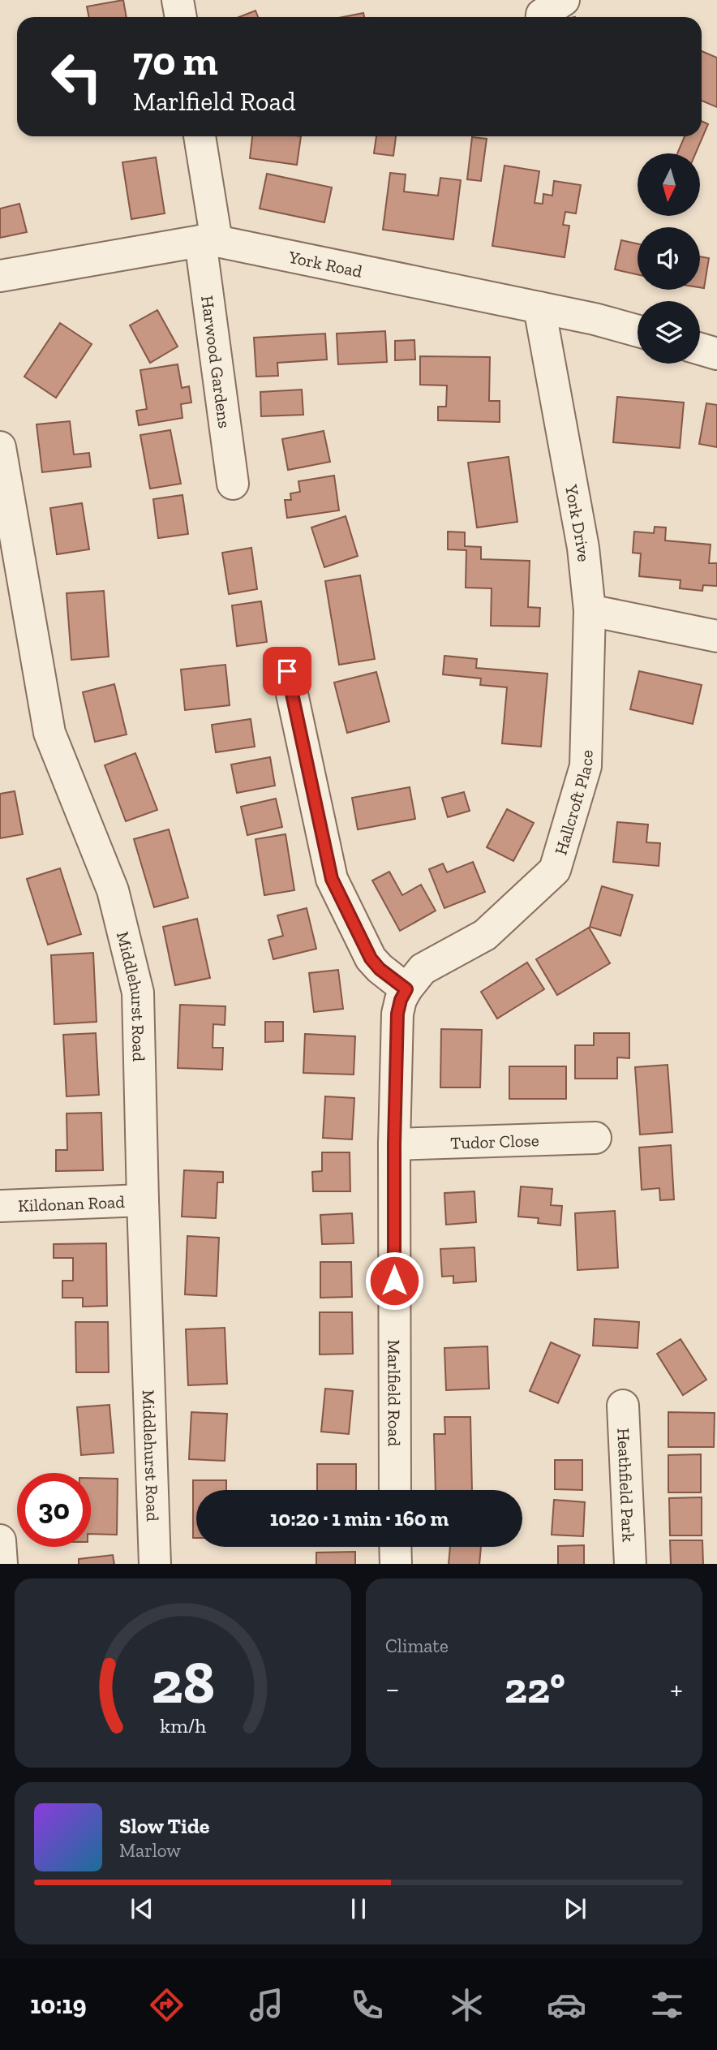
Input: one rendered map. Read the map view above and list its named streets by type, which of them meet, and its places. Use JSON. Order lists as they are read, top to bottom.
{
  "streets": {
    "street": [
      "York Road",
      "Harwood Gardens",
      "York Drive",
      "Hallcroft Place",
      "Middlehurst Road",
      "Tudor Close",
      "Kildonan Road",
      "Marlfield Road",
      "Heathfield Park"
    ]
  },
  "crossings": [
    ["York Road", "Harwood Gardens"],
    ["York Road", "York Drive"],
    ["York Drive", "Hallcroft Place"],
    ["Hallcroft Place", "Marlfield Road"],
    ["Middlehurst Road", "Kildonan Road"],
    ["Tudor Close", "Marlfield Road"]
  ],
  "north": "bottom",
  "page": {
    "turn": ["70 m", "Marlfield Road"],
    "limit": "30",
    "trip": "10:20 · 1 min · 160 m",
    "tile": "Climate",
    "heat": ["−", "22°", "+"],
    "song": ["Slow Tide", "Marlow"],
    "tabs": "10:19",
    "gauge": ["28", "km/h"]
  }
}
